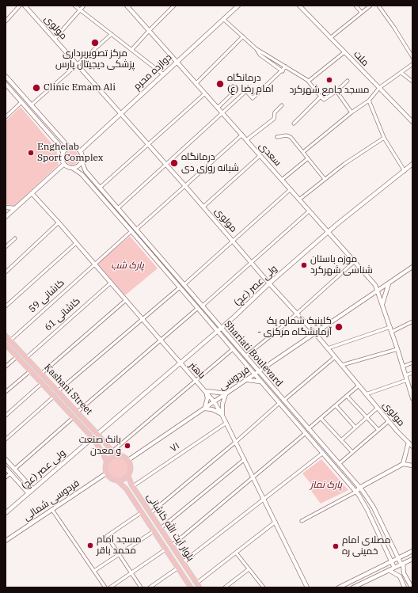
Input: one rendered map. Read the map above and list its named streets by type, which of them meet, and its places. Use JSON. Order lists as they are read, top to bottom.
{
  "streets": {
    "main road": [
      "مولوی",
      "ملت",
      "دوازده محرم",
      "سعدی",
      "ولی عصر (عج)",
      "Shariati Boulevard",
      "باهنر",
      "فردوسی",
      "Kashani Street",
      "فردوسی شمالی",
      "بلوار آیت الله کاشانی"
    ],
    "street": ["کاشانی 59", "کاشانی 61", "۷۱"]
  },
  "crossings": [
    ["مولوی", "دوازده محرم"],
    ["مولوی", "ولی عصر (عج)"],
    ["مولوی", "فردوسی"],
    ["دوازده محرم", "سعدی"],
    ["دوازده محرم", "Shariati Boulevard"],
    ["سعدی", "ولی عصر (عج)"],
    ["سعدی", "فردوسی"],
    ["ولی عصر (عج)", "Shariati Boulevard"],
    ["ولی عصر (عج)", "باهنر"],
    ["ولی عصر (عج)", "Kashani Street"],
    ["کاشانی 59", "Shariati Boulevard"],
    ["کاشانی 59", "باهنر"],
    ["کاشانی 59", "Kashani Street"],
    ["کاشانی 61", "باهنر"],
    ["کاشانی 61", "Kashani Street"],
    ["Shariati Boulevard", "فردوسی"],
    ["باهنر", "فردوسی"],
    ["باهنر", "۷۱"],
    ["فردوسی", "Kashani Street"],
    ["فردوسی", "فردوسی شمالی"],
    ["فردوسی", "بلوار آیت الله کاشانی"],
    ["Kashani Street", "فردوسی شمالی"],
    ["Kashani Street", "بلوار آیت الله کاشانی"],
    ["۷۱", "بلوار آیت الله کاشانی"],
    ["فردوسی شمالی", "بلوار آیت الله کاشانی"]
  ],
  "parks": ["پارک شب", "پارک نماز"],
  "places": [
    "مرکز تصویربرداری پزشکی دیجیتال پارس",
    "مسجد جامع شهرکرد",
    "درمانگاه امام رضا (ع)",
    "Clinic Emam Ali",
    "Enghelab Sport Complex",
    "درمانگاه شبانه روزی دی",
    "موزه باستان شناسی شهرکرد",
    "کلینیک شماره یک - آزمایشگاه مرکزی",
    "بانک صنعت و معدن",
    "مسجد امام محمد باقر",
    "مصلای امام خمینی ره"
  ]
}
